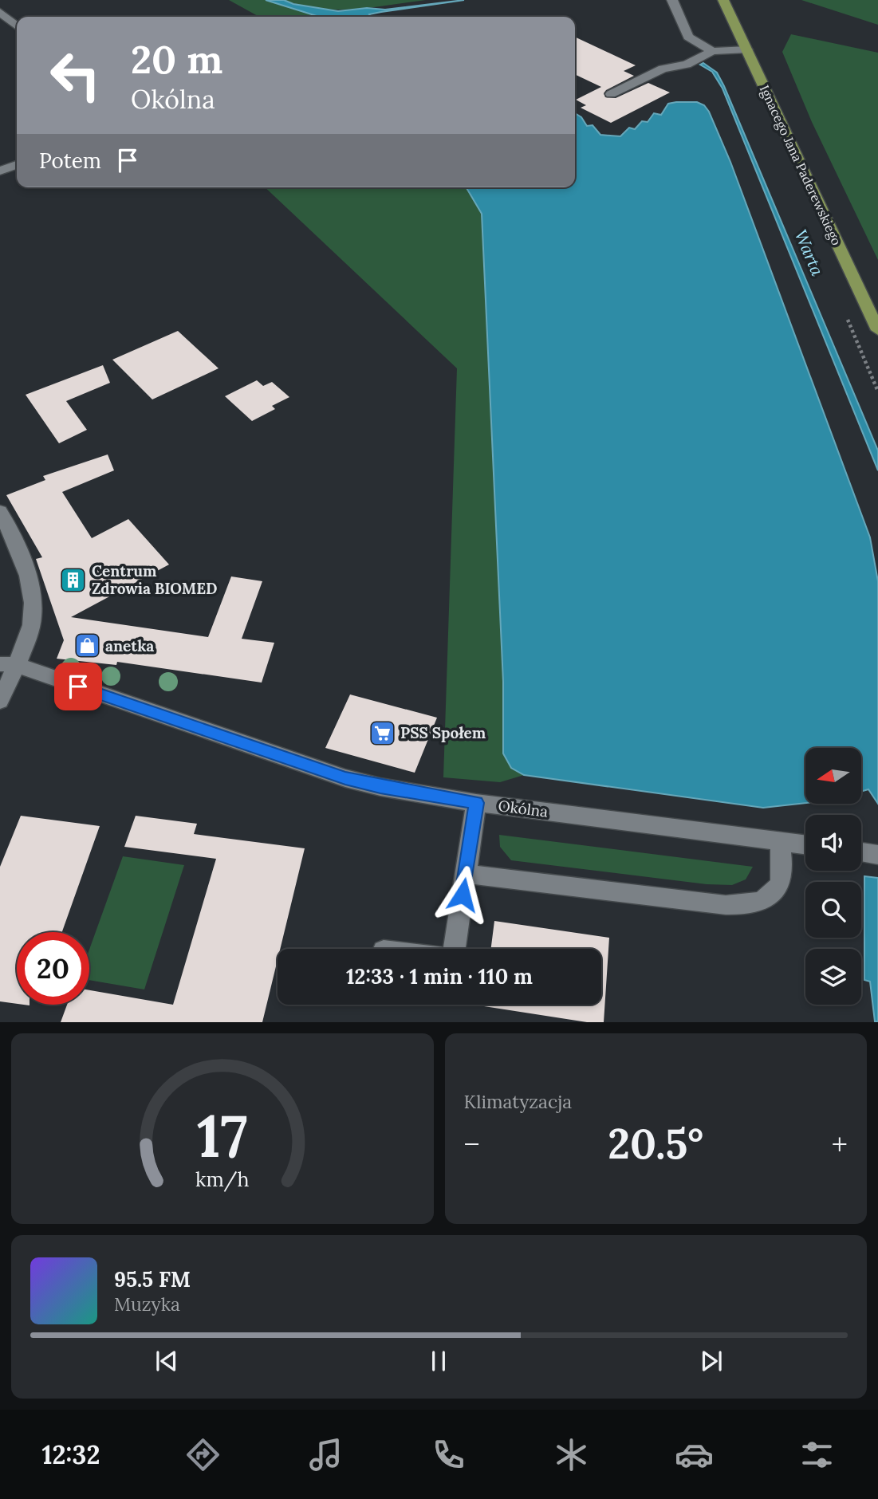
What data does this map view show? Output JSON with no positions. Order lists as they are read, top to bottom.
{
  "streets": {
    "main road": ["Ignacego Jana Paderewskiego"],
    "street": ["Okólna"]
  },
  "water": ["Warta"],
  "places": {
    "building": ["Centrum Zdrowia BIOMED"],
    "shop": ["anetka"],
    "supermarket": ["PSS Społem"]
  },
  "north": "left",
  "page": {
    "turn": ["20 m", "Okólna"],
    "then": "Potem",
    "limit": "20",
    "trip": "12:33 · 1 min · 110 m",
    "tile": "Klimatyzacja",
    "heat": ["−", "20.5°", "+"],
    "song": ["95.5 FM", "Muzyka"],
    "tabs": "12:32",
    "gauge": ["17", "km/h"]
  }
}
